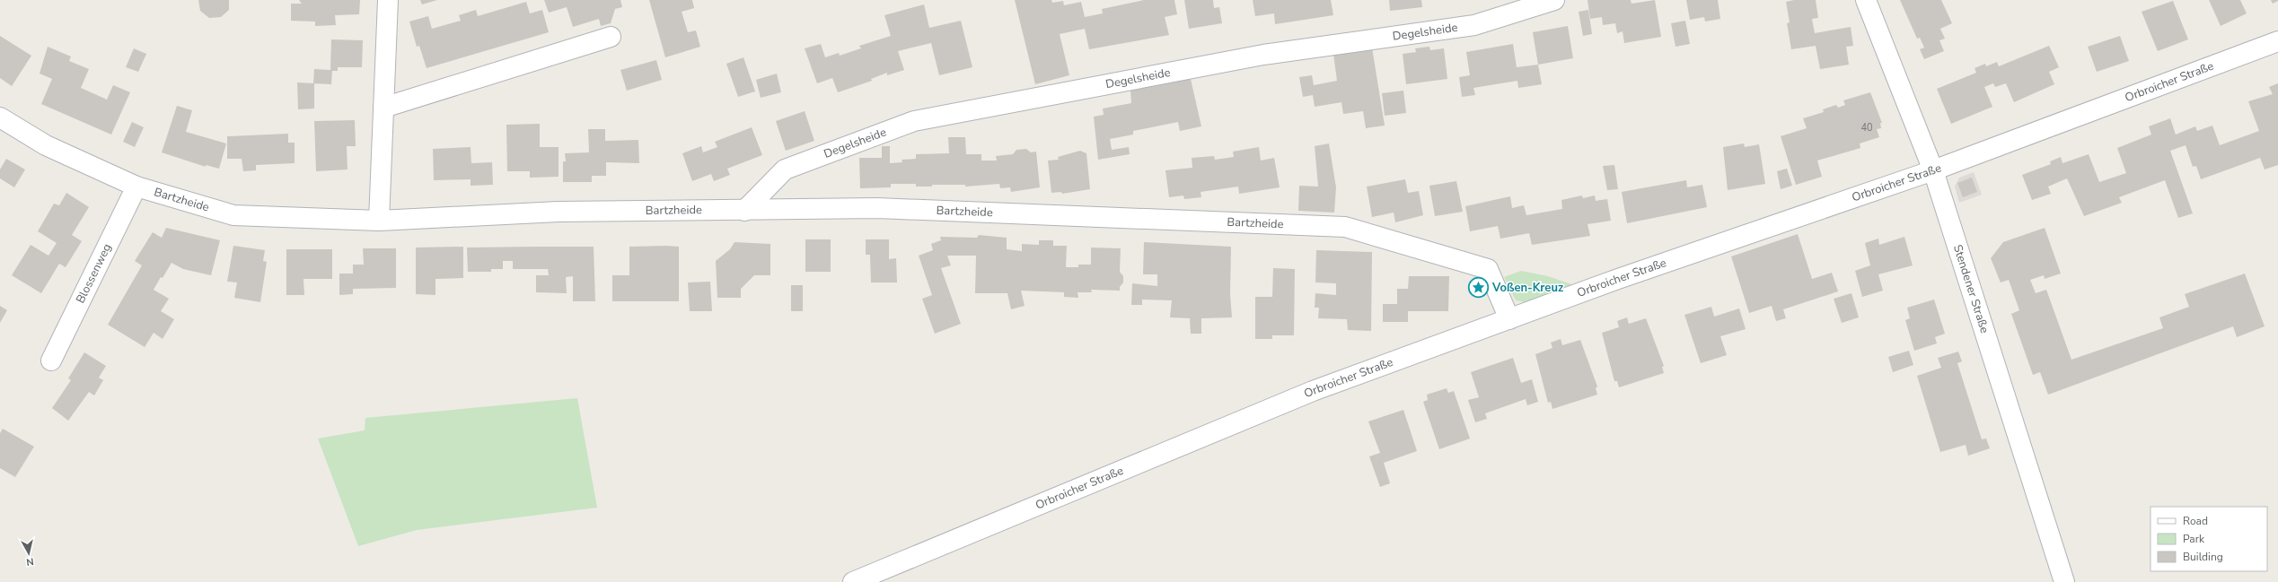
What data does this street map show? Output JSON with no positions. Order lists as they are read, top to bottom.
{
  "streets": {
    "street": [
      "Degelsheide",
      "Orbroicher Straße",
      "Bartzheide",
      "Blossenweg",
      "Stendener Straße"
    ]
  },
  "crossings": [
    ["Degelsheide", "Bartzheide"],
    ["Orbroicher Straße", "Bartzheide"],
    ["Orbroicher Straße", "Stendener Straße"],
    ["Bartzheide", "Blossenweg"]
  ],
  "places": {
    "place": ["Voßen-Kreuz"]
  },
  "house_numbers": ["40"],
  "legend": ["Road", "Park", "Building"],
  "north": "bottom"
}
